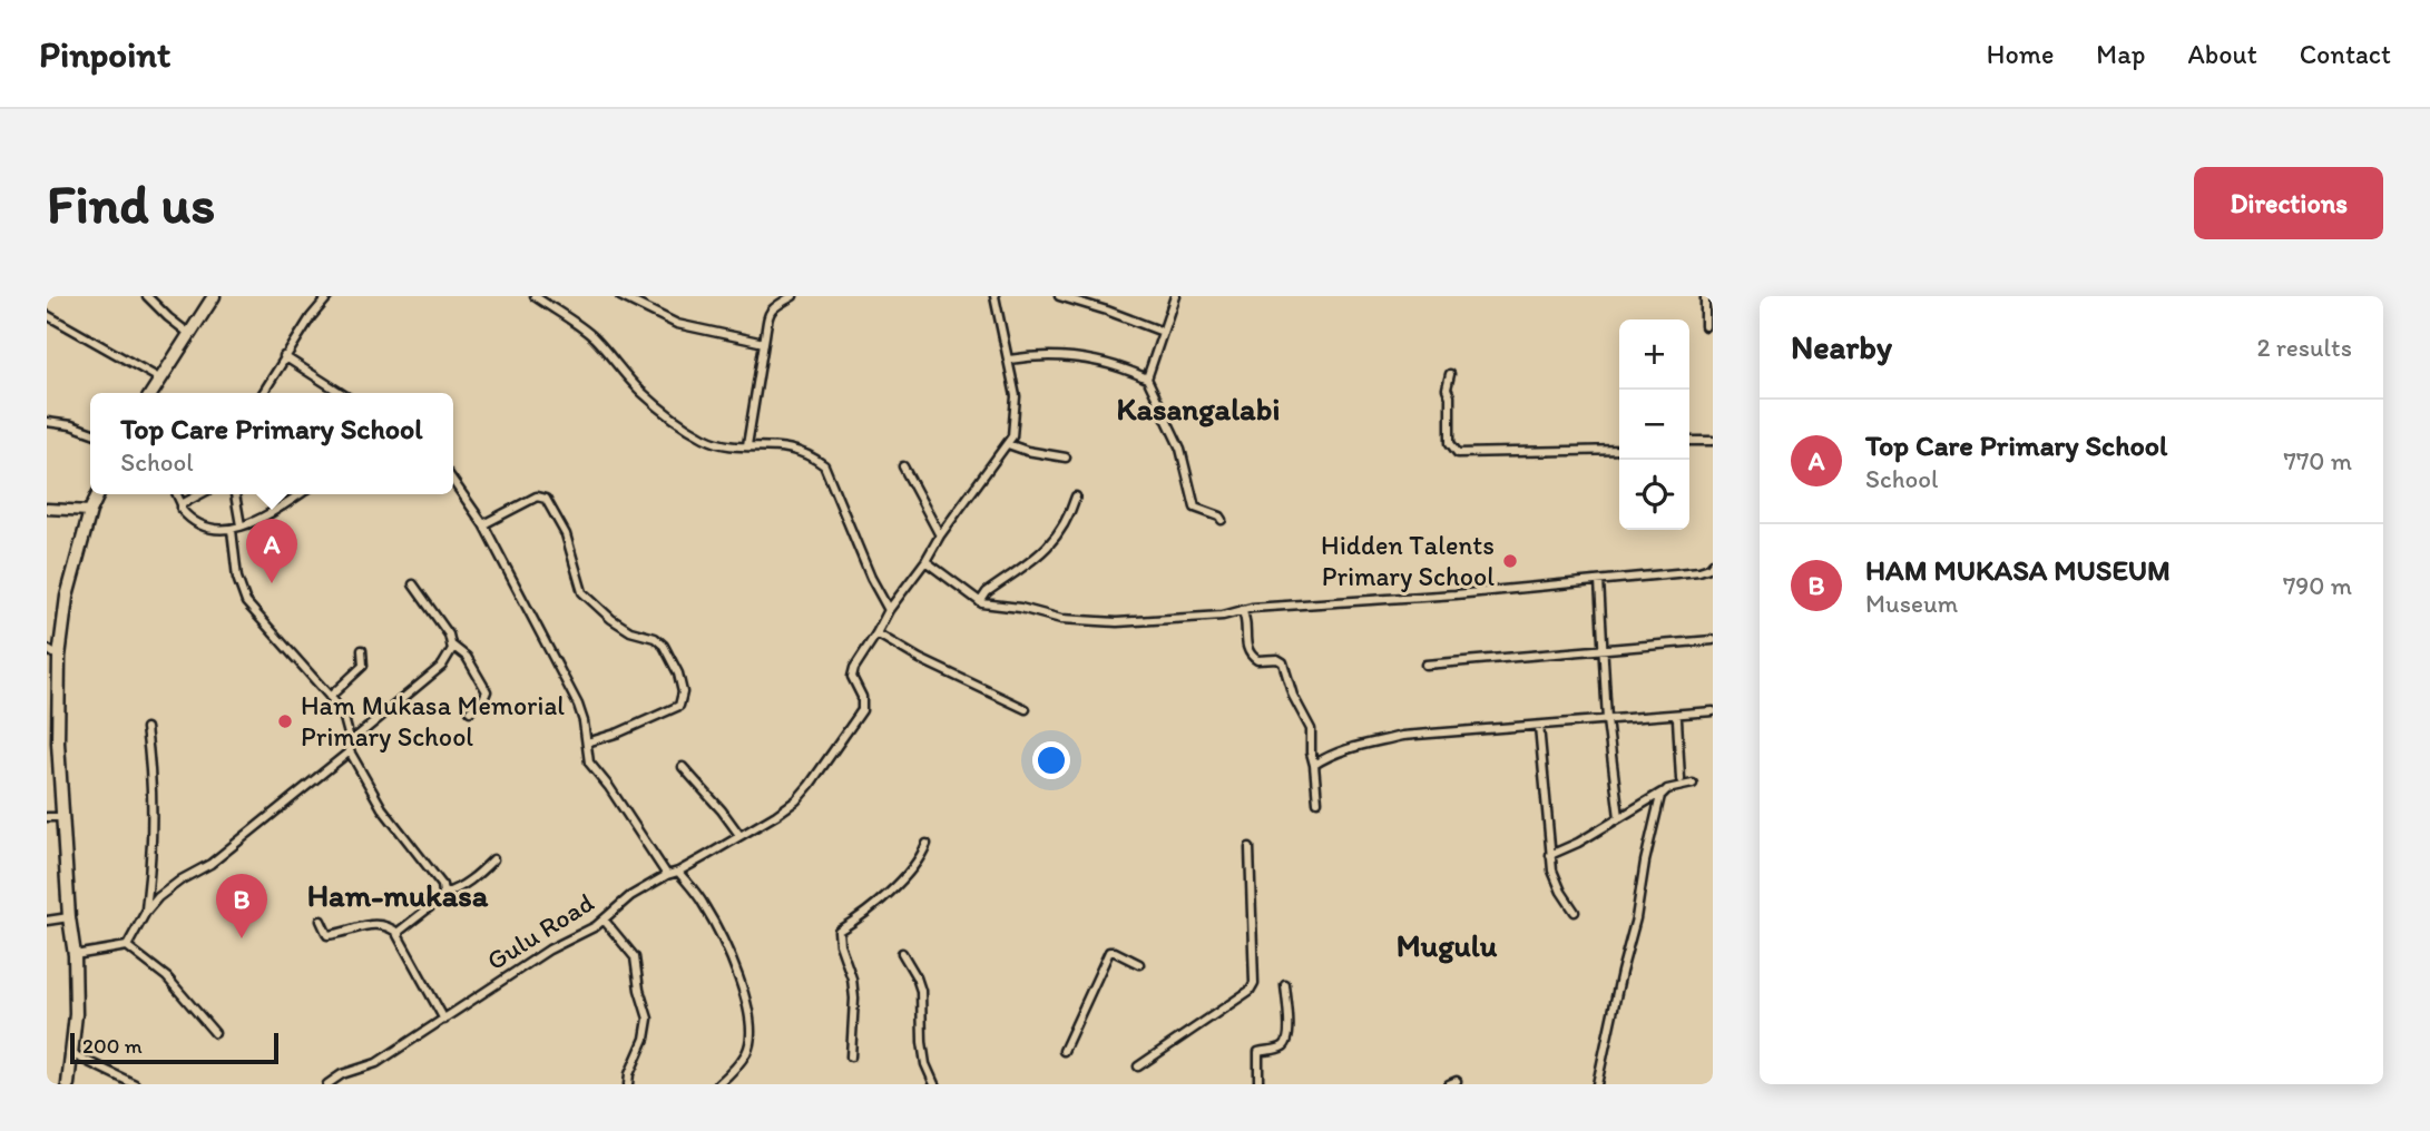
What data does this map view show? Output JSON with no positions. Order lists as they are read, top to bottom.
{
  "streets": {
    "street": ["Gulu Road"]
  },
  "districts": ["Kasangalabi", "Ham-mukasa", "Mugulu"],
  "places": ["Hidden Talents Primary School", "Ham Mukasa Memorial Primary School"],
  "scale_bar": "200 m",
  "page": {
    "header": "Pinpoint",
    "nav": [
      "Home",
      "Map",
      "About",
      "Contact"
    ],
    "buttons": "Directions",
    "title": "Find us",
    "heading": ["Nearby", "2 results"],
    "map_buttons": ["+", "−"],
    "popup": ["Top Care Primary School", "School"],
    "list": [
      {
        "mark": "A",
        "name": "Top Care Primary School",
        "note": "School",
        "value": "770 m"
      },
      {
        "mark": "B",
        "name": "HAM MUKASA MUSEUM",
        "note": "Museum",
        "value": "790 m"
      }
    ],
    "pins": ["A", "B"],
    "scale": "200 m"
  }
}
